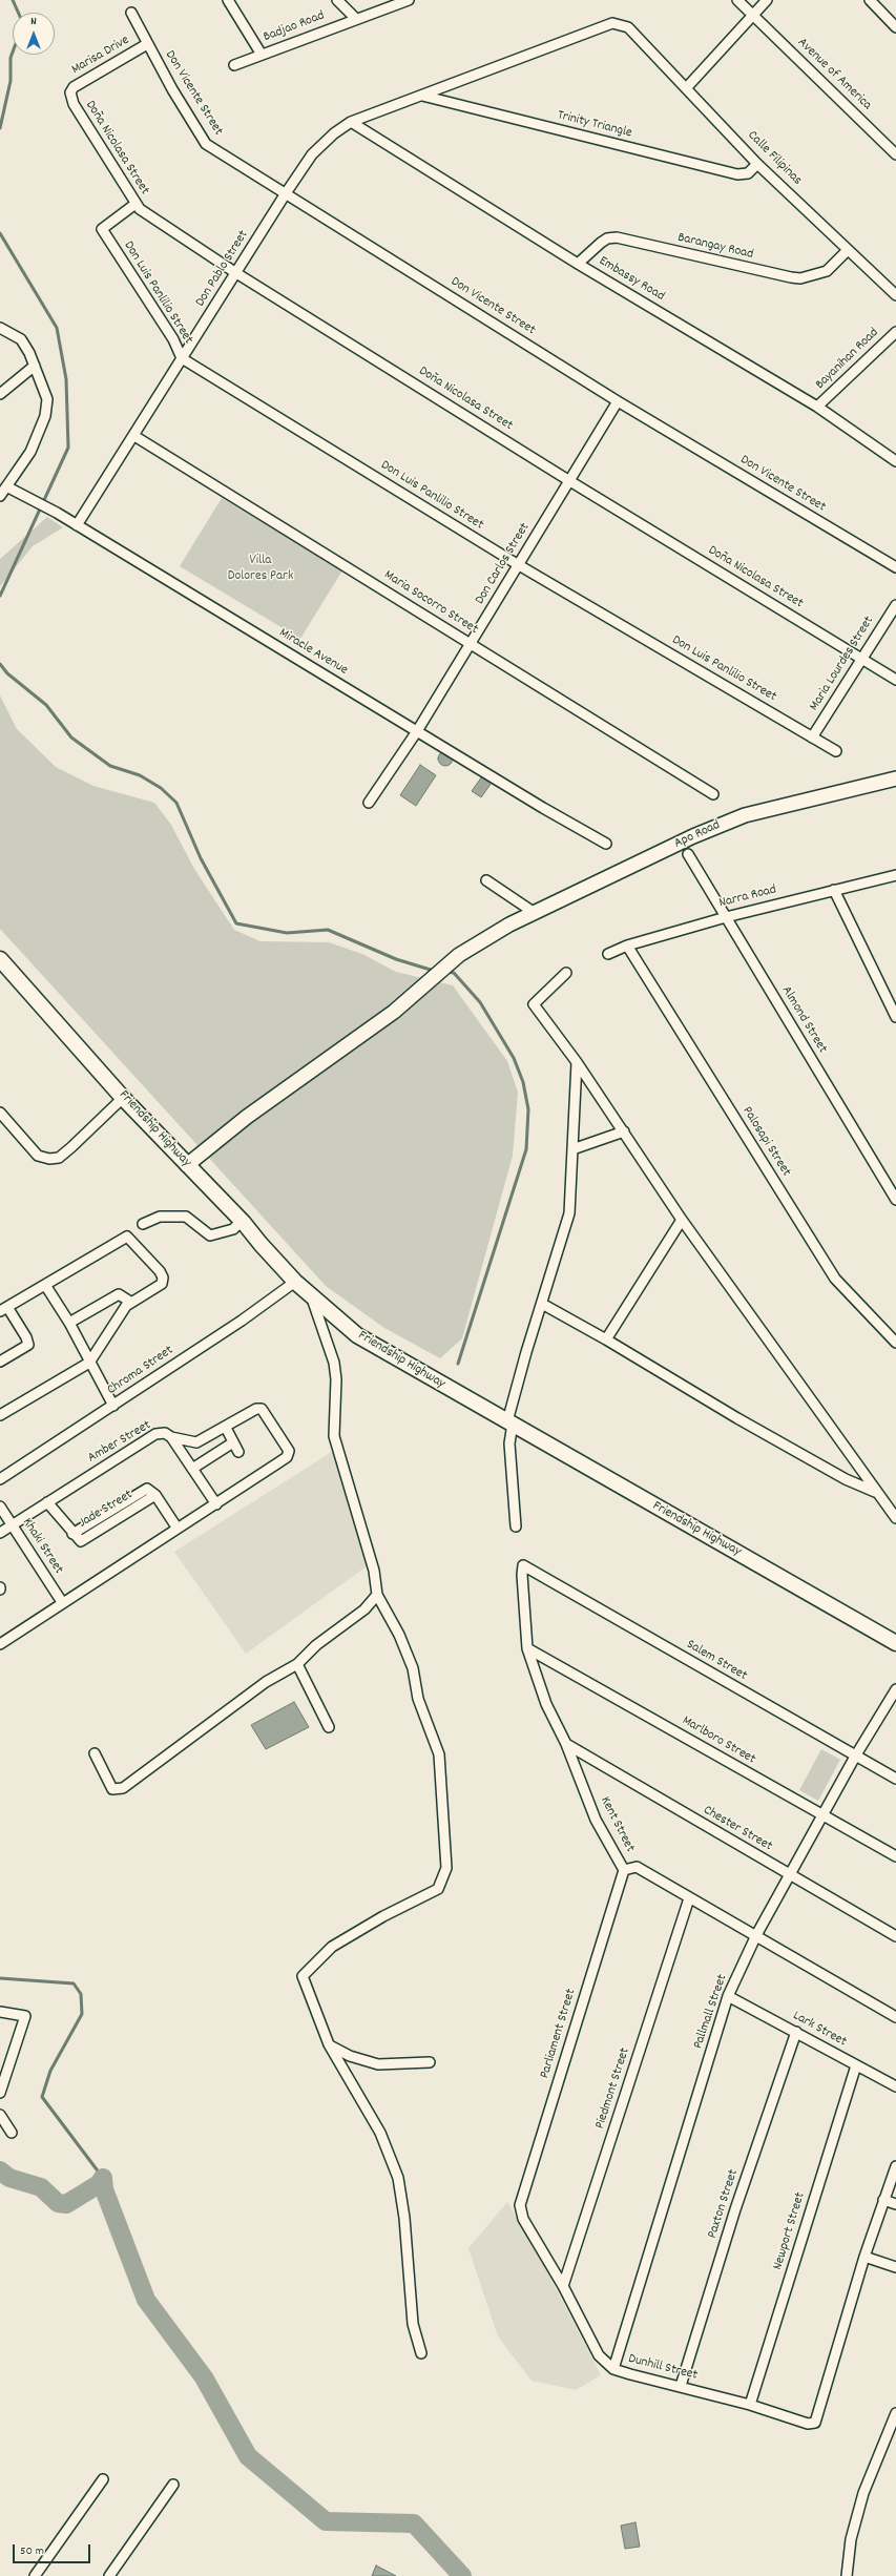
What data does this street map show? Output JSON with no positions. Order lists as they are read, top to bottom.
{
  "streets": {
    "main road": ["Friendship Highway"],
    "street": [
      "Badjao Road",
      "Marisa Drive",
      "Avenue of America",
      "Don Vicente Street",
      "Trinity Triangle",
      "Doña Nicolasa Street",
      "Calle Filipinas",
      "Barangay Road",
      "Don Pablo Street",
      "Embassy Road",
      "Don Luis Panlilio Street",
      "Bayanihan Road",
      "Don Carlos Street",
      "Maria Socorro Street",
      "Miracle Avenue",
      "Maria Lourdes Street",
      "Apo Road",
      "Narra Road",
      "Almond Street",
      "Palosapi Street",
      "Chroma Street",
      "Amber Street",
      "Jade Street",
      "Khaki Street",
      "Salem Street",
      "Marlboro Street",
      "Kent Street",
      "Chester Street",
      "Pallmall Street",
      "Lark Street",
      "Parliament Street",
      "Piedmont Street",
      "Paxton Street",
      "Newport Street",
      "Dunhill Street"
    ]
  },
  "crossings": [
    ["Marisa Drive", "Don Vicente Street"],
    ["Marisa Drive", "Doña Nicolasa Street"],
    ["Don Vicente Street", "Don Pablo Street"],
    ["Don Vicente Street", "Don Carlos Street"],
    ["Trinity Triangle", "Calle Filipinas"],
    ["Doña Nicolasa Street", "Don Pablo Street"],
    ["Doña Nicolasa Street", "Don Luis Panlilio Street"],
    ["Doña Nicolasa Street", "Don Carlos Street"],
    ["Doña Nicolasa Street", "Maria Lourdes Street"],
    ["Calle Filipinas", "Barangay Road"],
    ["Barangay Road", "Embassy Road"],
    ["Don Pablo Street", "Embassy Road"],
    ["Don Pablo Street", "Don Luis Panlilio Street"],
    ["Don Pablo Street", "Maria Socorro Street"],
    ["Don Pablo Street", "Miracle Avenue"],
    ["Embassy Road", "Bayanihan Road"],
    ["Don Luis Panlilio Street", "Don Carlos Street"],
    ["Don Luis Panlilio Street", "Maria Lourdes Street"],
    ["Don Carlos Street", "Maria Socorro Street"],
    ["Don Carlos Street", "Miracle Avenue"],
    ["Apo Road", "Friendship Highway"],
    ["Narra Road", "Almond Street"],
    ["Narra Road", "Palosapi Street"],
    ["Friendship Highway", "Chroma Street"],
    ["Amber Street", "Jade Street"],
    ["Amber Street", "Khaki Street"],
    ["Salem Street", "Kent Street"],
    ["Salem Street", "Pallmall Street"],
    ["Marlboro Street", "Kent Street"],
    ["Marlboro Street", "Pallmall Street"],
    ["Kent Street", "Chester Street"],
    ["Kent Street", "Pallmall Street"],
    ["Kent Street", "Parliament Street"],
    ["Kent Street", "Piedmont Street"],
    ["Chester Street", "Pallmall Street"],
    ["Pallmall Street", "Lark Street"],
    ["Pallmall Street", "Dunhill Street"],
    ["Lark Street", "Paxton Street"],
    ["Lark Street", "Newport Street"],
    ["Parliament Street", "Dunhill Street"],
    ["Piedmont Street", "Dunhill Street"],
    ["Paxton Street", "Dunhill Street"],
    ["Newport Street", "Dunhill Street"]
  ],
  "parks": ["Villa Dolores Park"],
  "scale_bar": "50 m",
  "north": "top"
}
